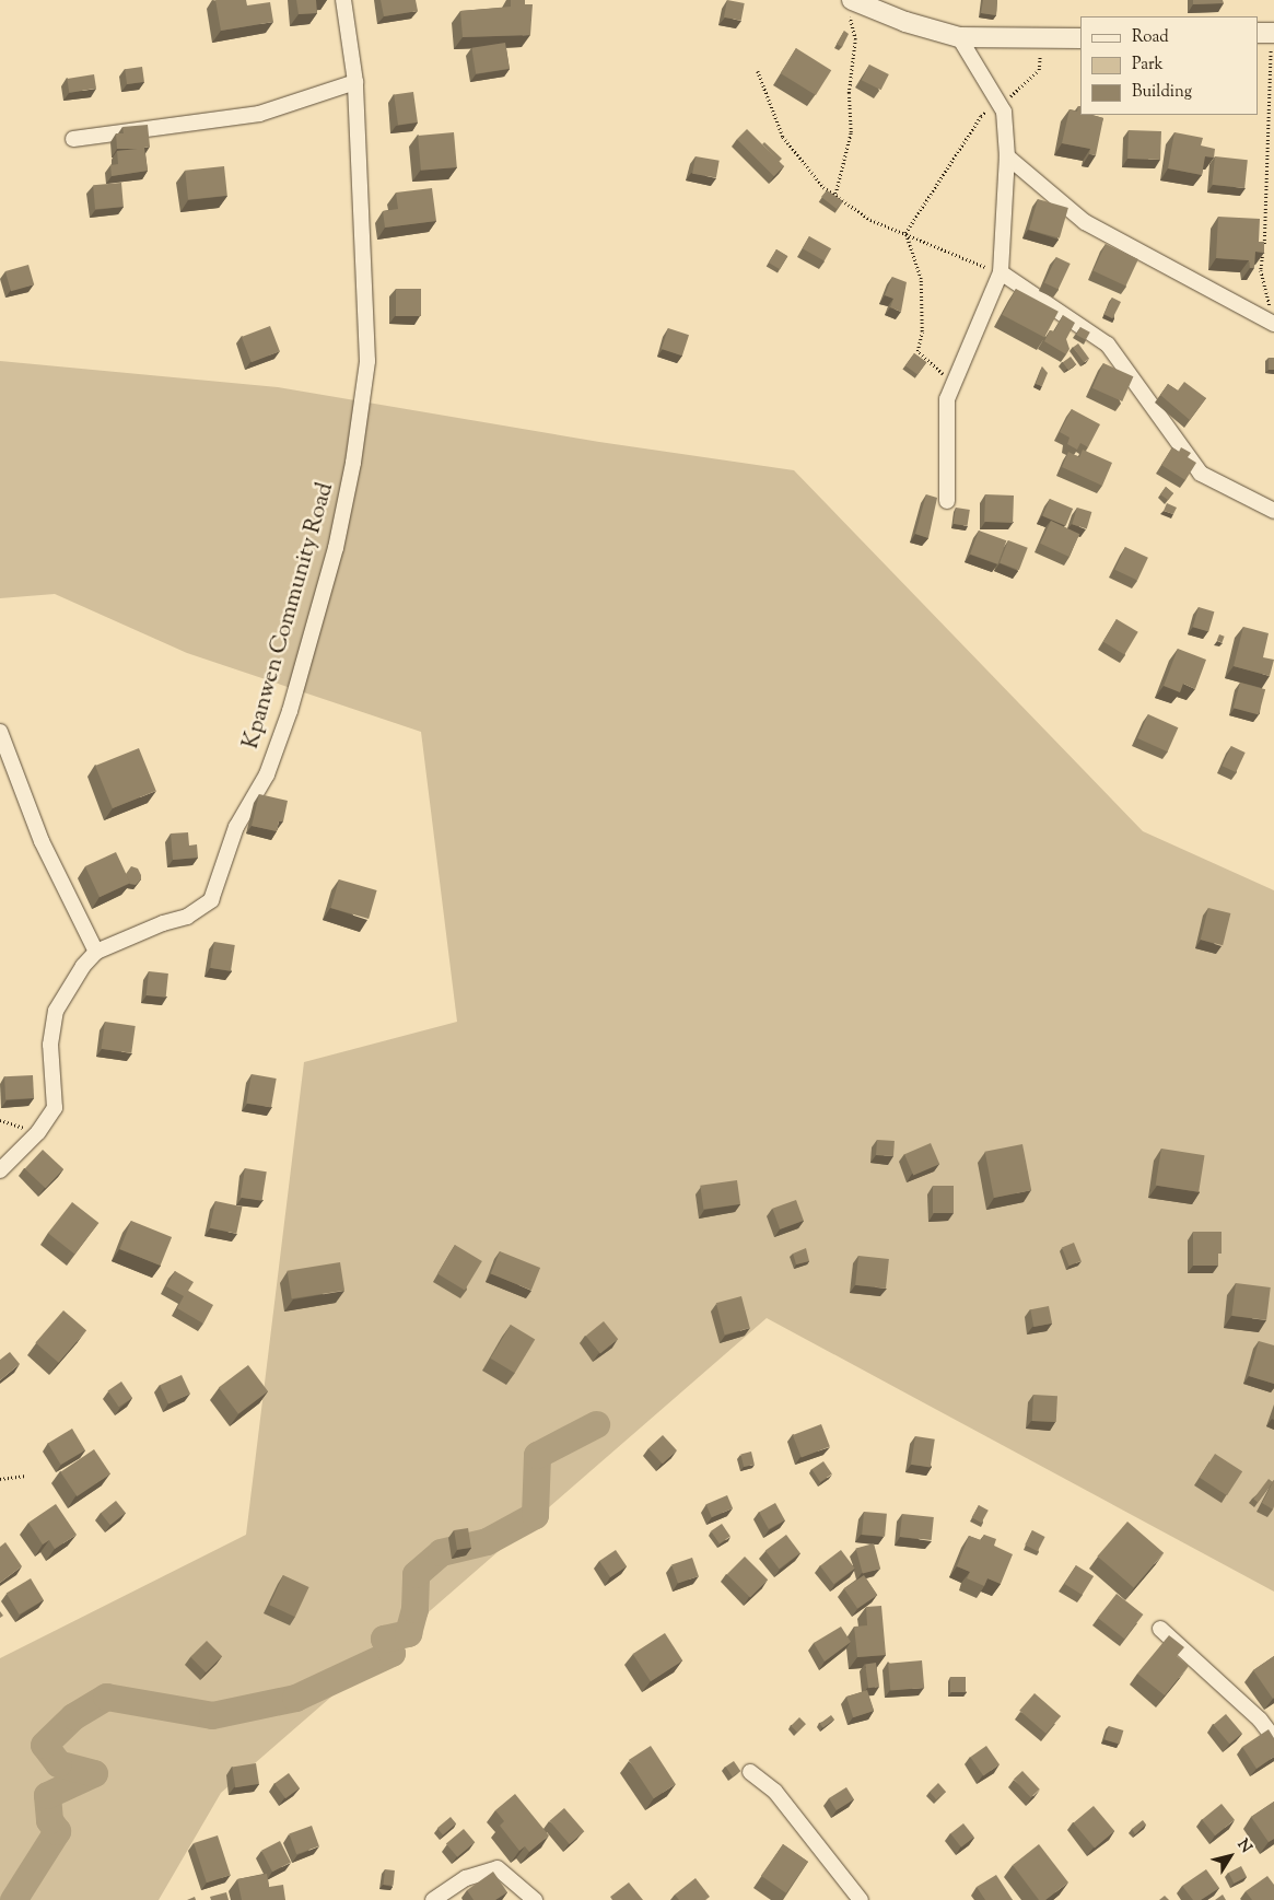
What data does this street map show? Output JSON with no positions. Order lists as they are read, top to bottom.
{
  "streets": {
    "street": ["Kpanwen Community Road"]
  },
  "legend": ["Road", "Park", "Building"],
  "north": "top right"
}
